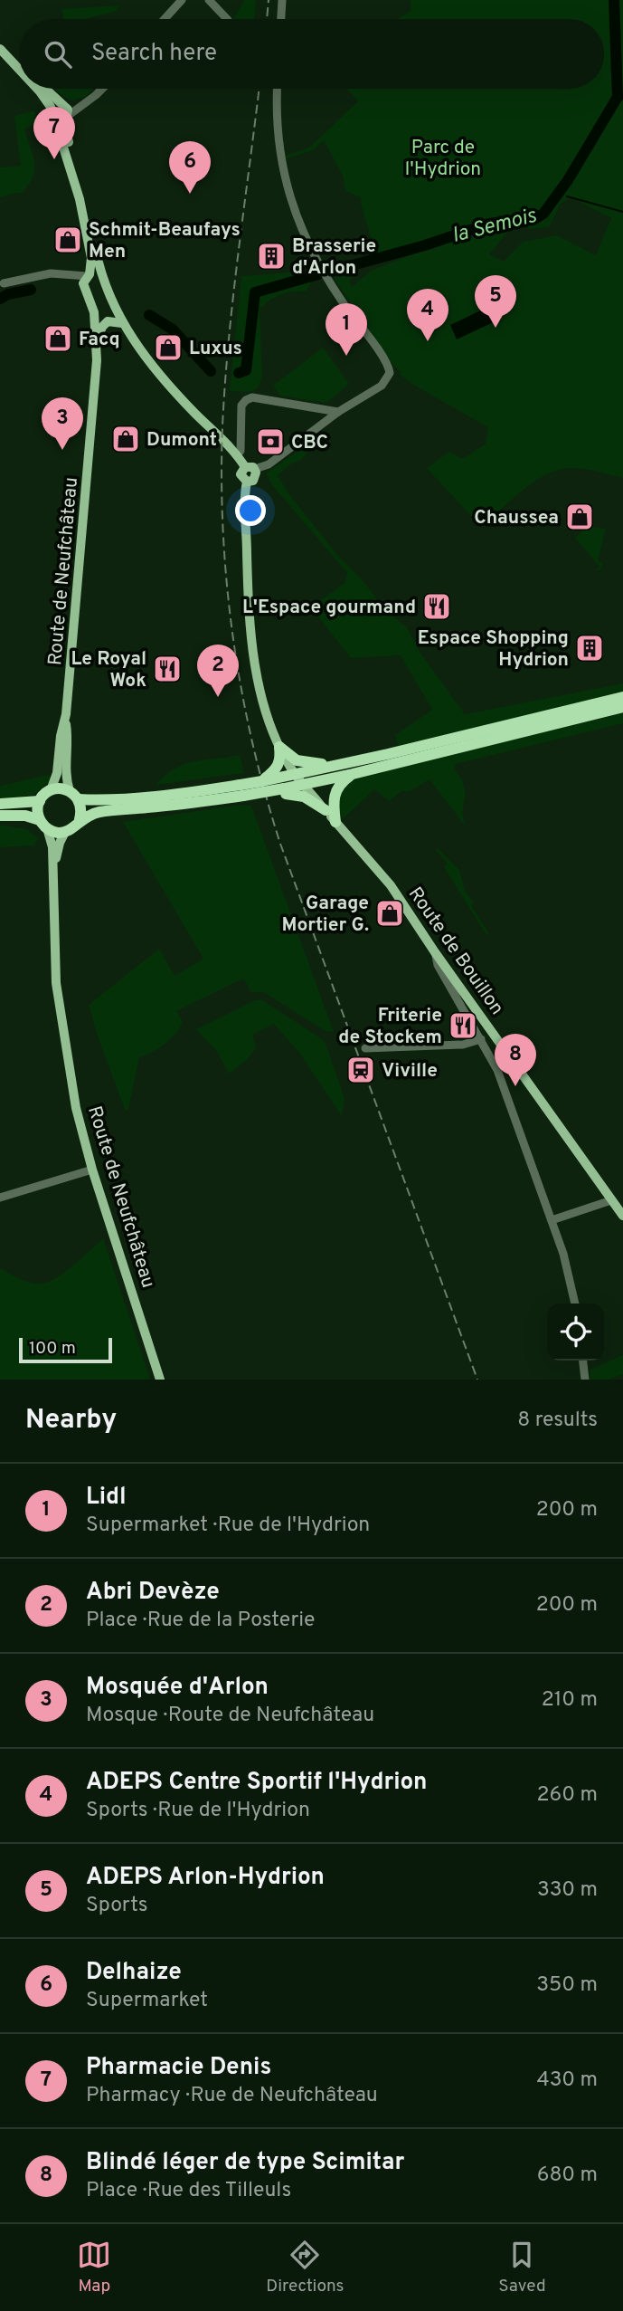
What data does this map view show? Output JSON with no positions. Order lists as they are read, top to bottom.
{
  "streets": {
    "main road": ["Route de Neufchâteau", "Route de Bouillon"]
  },
  "water": ["la Semois"],
  "parks": ["Parc de l'Hydrion"],
  "places": {
    "shop": [
      "Schmit-Beaufays Men",
      "Facq",
      "Luxus",
      "Dumont",
      "Chaussea",
      "Garage Mortier G."
    ],
    "building": ["Brasserie d'Arlon", "Espace Shopping Hydrion"],
    "bank": ["CBC"],
    "restaurant": ["L'Espace gourmand", "Le Royal Wok", "Friterie de Stockem"],
    "station": ["Viville"]
  },
  "scale_bar": "100 m",
  "page": {
    "search": "Search here",
    "pins": [
      "7",
      "6",
      "5",
      "4",
      "1",
      "3",
      "2",
      "8"
    ],
    "scale": "100 m",
    "heading": ["Nearby", "8 results"],
    "list": [
      {
        "mark": "1",
        "name": "Lidl",
        "note": "Supermarket · Rue de l'Hydrion",
        "value": "200 m"
      },
      {
        "mark": "2",
        "name": "Abri Devèze",
        "note": "Place · Rue de la Posterie",
        "value": "200 m"
      },
      {
        "mark": "3",
        "name": "Mosquée d'Arlon",
        "note": "Mosque · Route de Neufchâteau",
        "value": "210 m"
      },
      {
        "mark": "4",
        "name": "ADEPS Centre Sportif l'Hydrion",
        "note": "Sports · Rue de l'Hydrion",
        "value": "260 m"
      },
      {
        "mark": "5",
        "name": "ADEPS Arlon-Hydrion",
        "note": "Sports",
        "value": "330 m"
      },
      {
        "mark": "6",
        "name": "Delhaize",
        "note": "Supermarket",
        "value": "350 m"
      },
      {
        "mark": "7",
        "name": "Pharmacie Denis",
        "note": "Pharmacy · Rue de Neufchâteau",
        "value": "430 m"
      },
      {
        "mark": "8",
        "name": "Blindé léger de type Scimitar",
        "note": "Place · Rue des Tilleuls",
        "value": "680 m"
      }
    ],
    "nav": ["Map", "Directions", "Saved"]
  }
}
